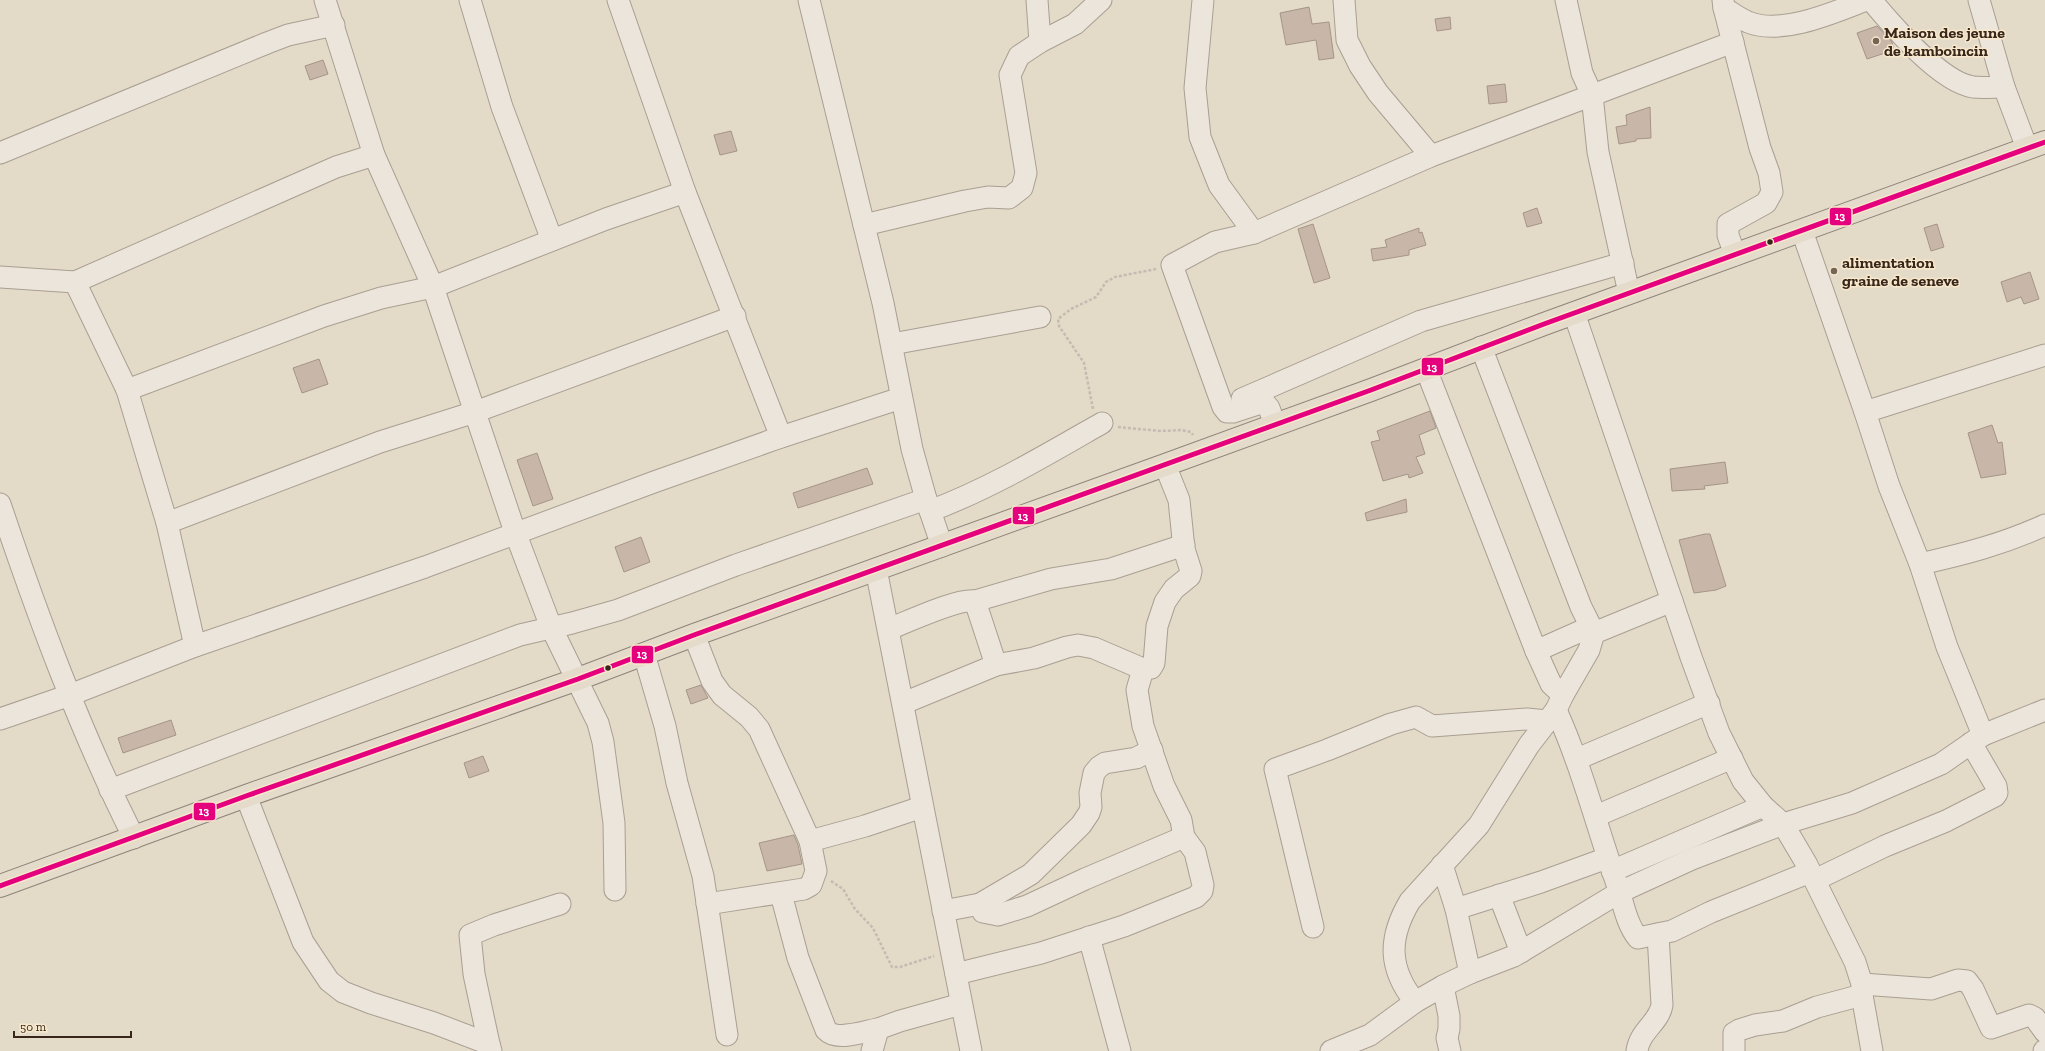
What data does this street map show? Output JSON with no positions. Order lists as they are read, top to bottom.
{
  "places": ["Maison des jeune de kamboincin", "alimentation graine de seneve"],
  "lines": ["transit line 13"],
  "scale_bar": "50 m"
}
